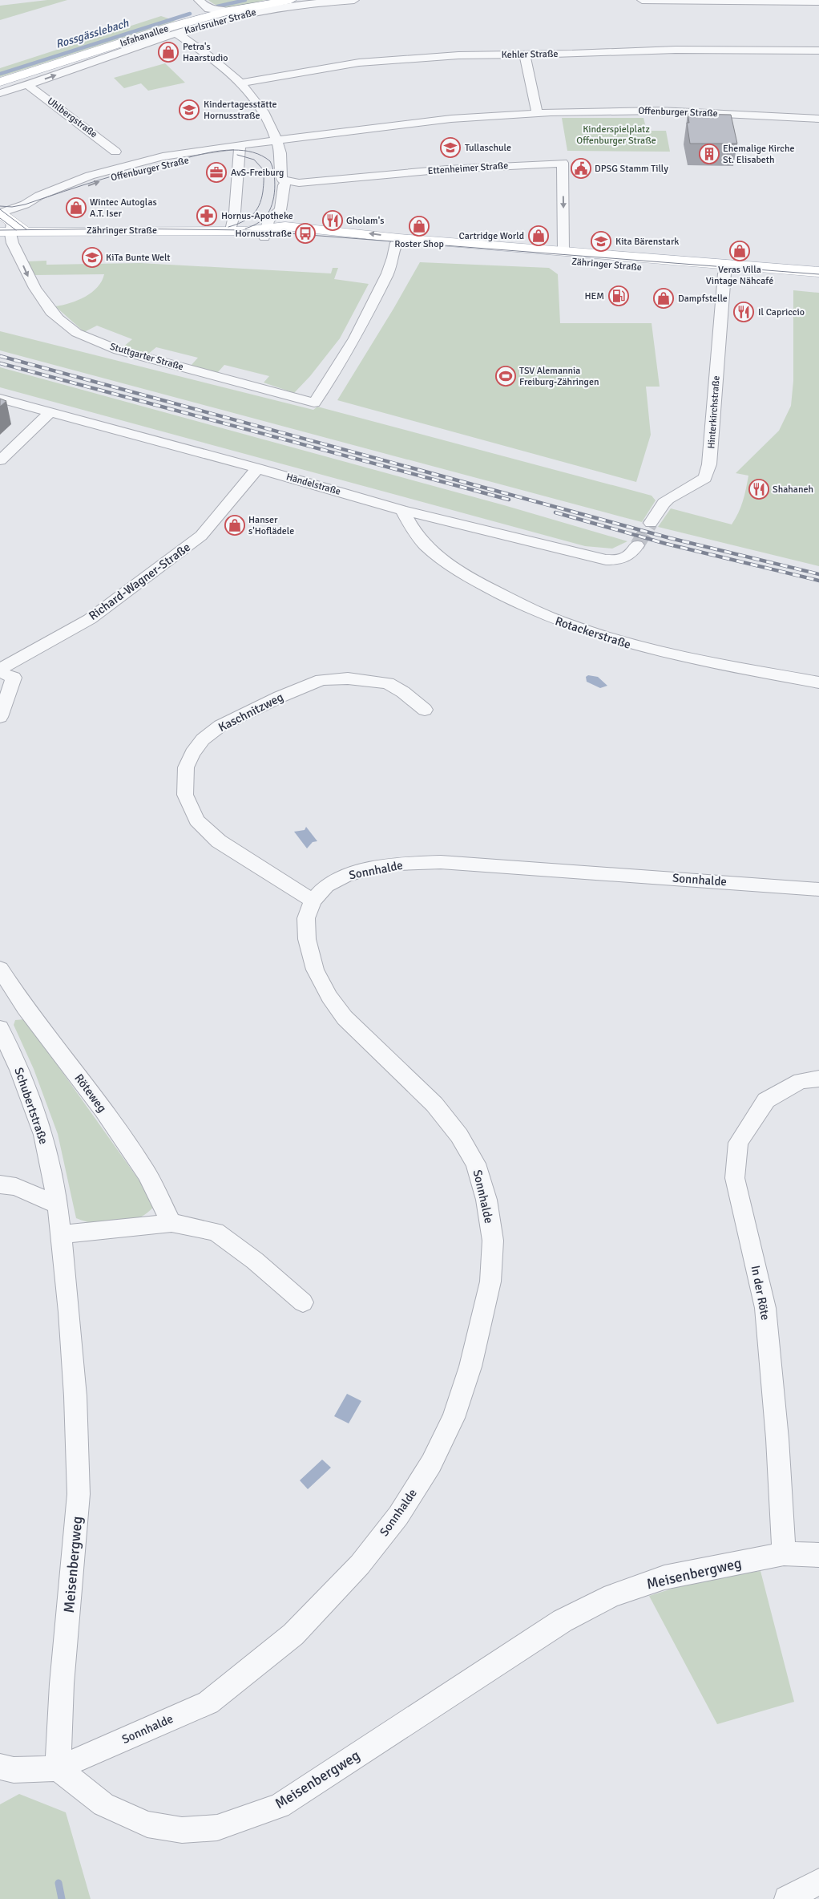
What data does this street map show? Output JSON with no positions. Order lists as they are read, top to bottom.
{
  "streets": {
    "main road": ["Isfahanallee", "Zähringer Straße"],
    "street": [
      "Karlsruher Straße",
      "Kehler Straße",
      "Offenburger Straße",
      "Uhlbergstraße",
      "Ettenheimer Straße",
      "Stuttgarter Straße",
      "Hinterkirchstraße",
      "Händelstraße",
      "Richard-Wagner-Straße",
      "Rotackerstraße",
      "Kaschnitzweg",
      "Sonnhalde",
      "Röteweg",
      "Schubertstraße",
      "In der Röte",
      "Meisenbergweg"
    ]
  },
  "crossings": [
    ["Karlsruher Straße", "Uhlbergstraße"],
    ["Offenburger Straße", "Uhlbergstraße"],
    ["Offenburger Straße", "Zähringer Straße"],
    ["Offenburger Straße", "Stuttgarter Straße"],
    ["Ettenheimer Straße", "Zähringer Straße"],
    ["Zähringer Straße", "Stuttgarter Straße"],
    ["Zähringer Straße", "Hinterkirchstraße"],
    ["Händelstraße", "Richard-Wagner-Straße"],
    ["Händelstraße", "Rotackerstraße"],
    ["Kaschnitzweg", "Sonnhalde"],
    ["Sonnhalde", "Meisenbergweg"],
    ["Schubertstraße", "Meisenbergweg"],
    ["In der Röte", "Meisenbergweg"]
  ],
  "one_way": ["Karlsruher Straße"],
  "water": ["Rossgässlebach"],
  "parks": ["Kinderspielplatz Offenburger Straße"],
  "places": {
    "shop": [
      "Petra's Haarstudio",
      "Wintec Autoglas A.T. Iser",
      "Roster Shop",
      "Cartridge World",
      "Veras Villa Vintage Nähcafé",
      "Dampfstelle",
      "Hanser s'Hoflädele"
    ],
    "school or university": [
      "Kindertagesstätte Hornusstraße",
      "Tullaschule",
      "Kita Bärenstark",
      "KiTa Bunte Welt"
    ],
    "building": ["Ehemalige Kirche St. Elisabeth"],
    "public building": ["DPSG Stamm Tilly"],
    "office": ["AvS-Freiburg"],
    "pharmacy": ["Hornus-Apotheke"],
    "restaurant": ["Gholam's", "Il Capriccio", "Shahaneh"],
    "bus stop": ["Hornusstraße"],
    "fuel station": ["HEM"],
    "sports": ["TSV Alemannia Freiburg-Zähringen"]
  }
}
